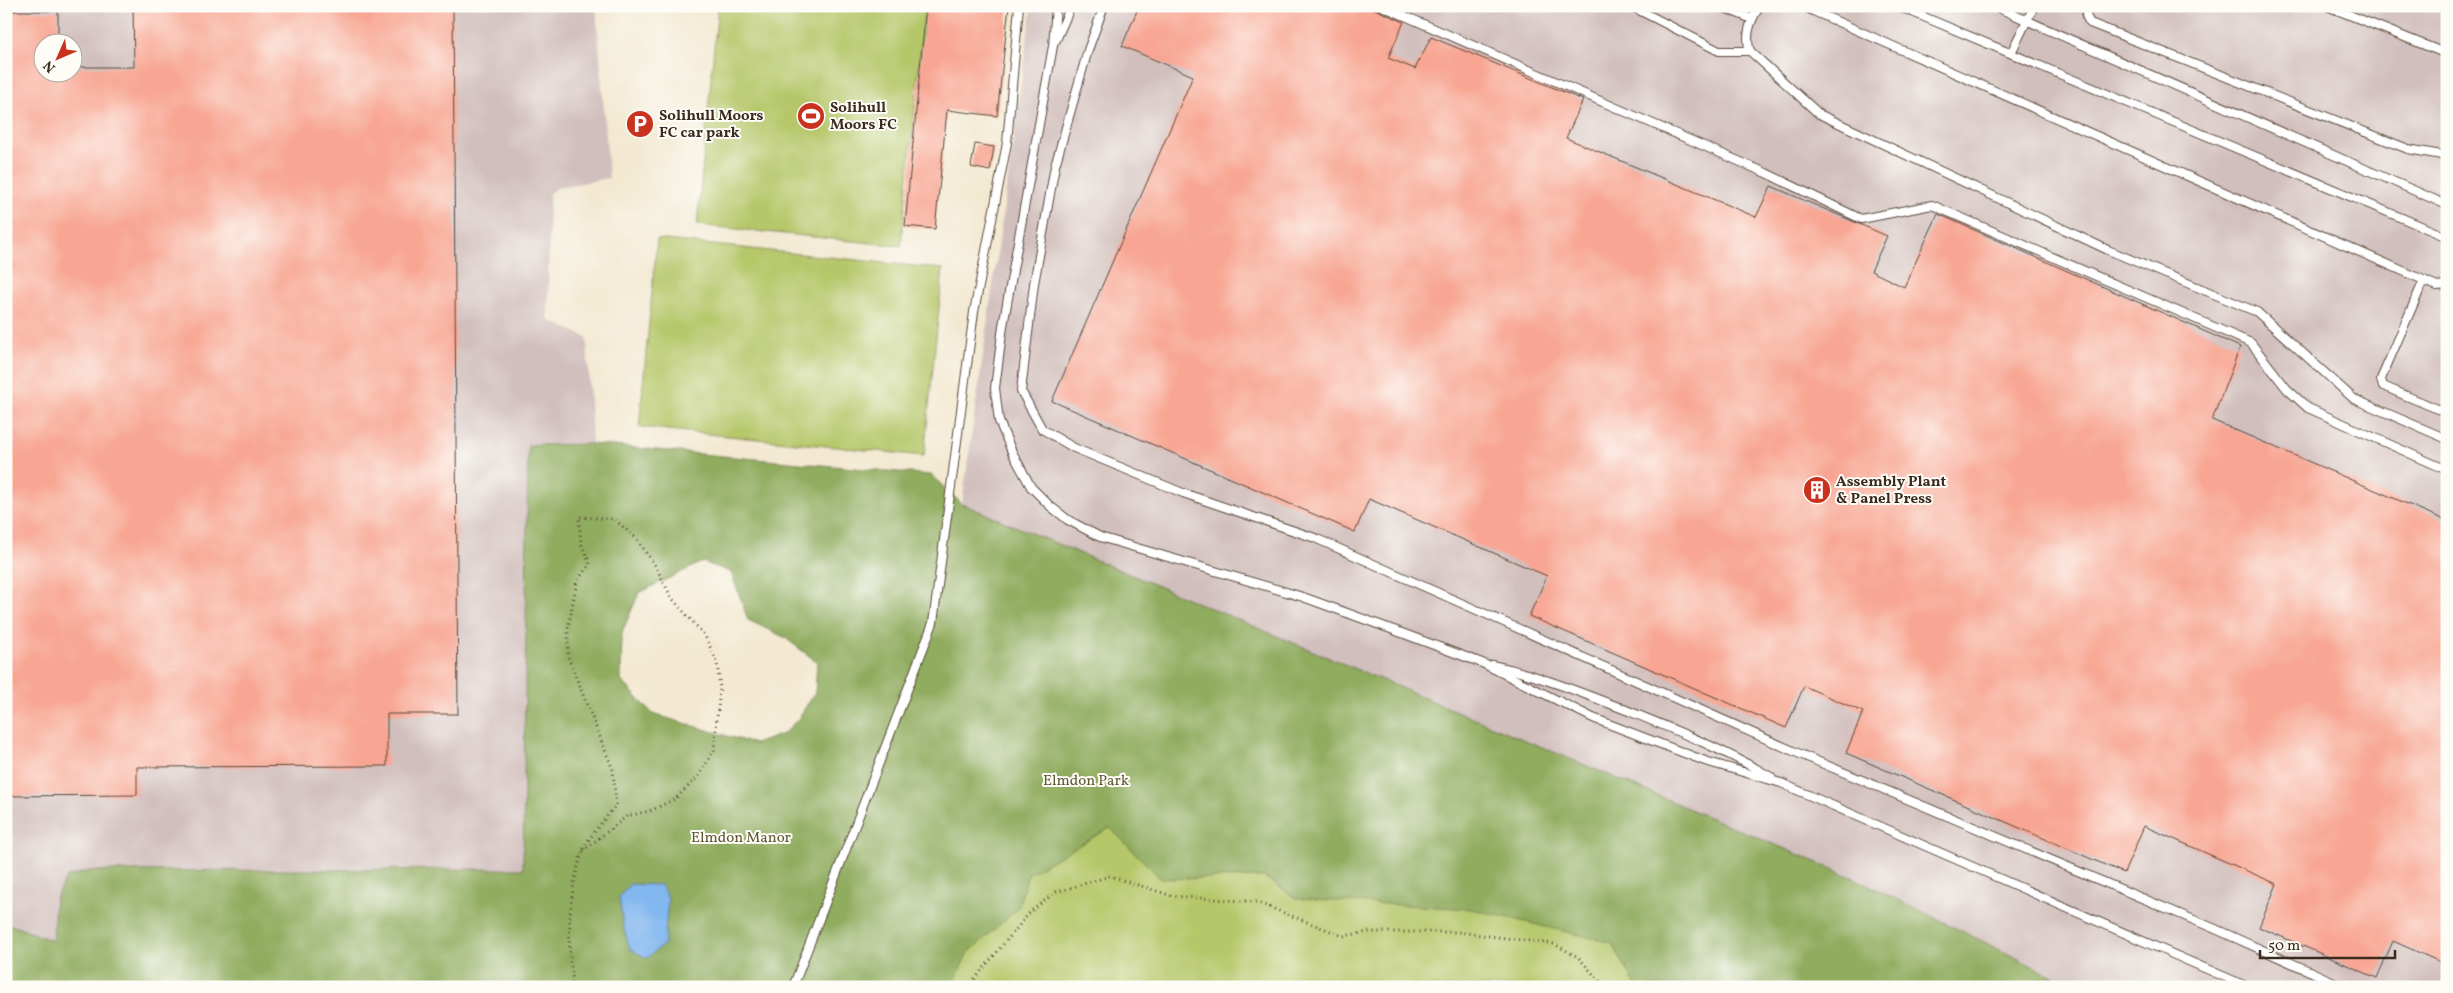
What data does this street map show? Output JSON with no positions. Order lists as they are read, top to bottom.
{
  "parks": ["Elmdon Park", "Elmdon Manor"],
  "places": {
    "sports": ["Solihull Moors FC"],
    "parking": ["Solihull Moors FC car park"],
    "building": ["Assembly Plant & Panel Press"]
  },
  "scale_bar": "50 m",
  "north": "bottom left"
}
